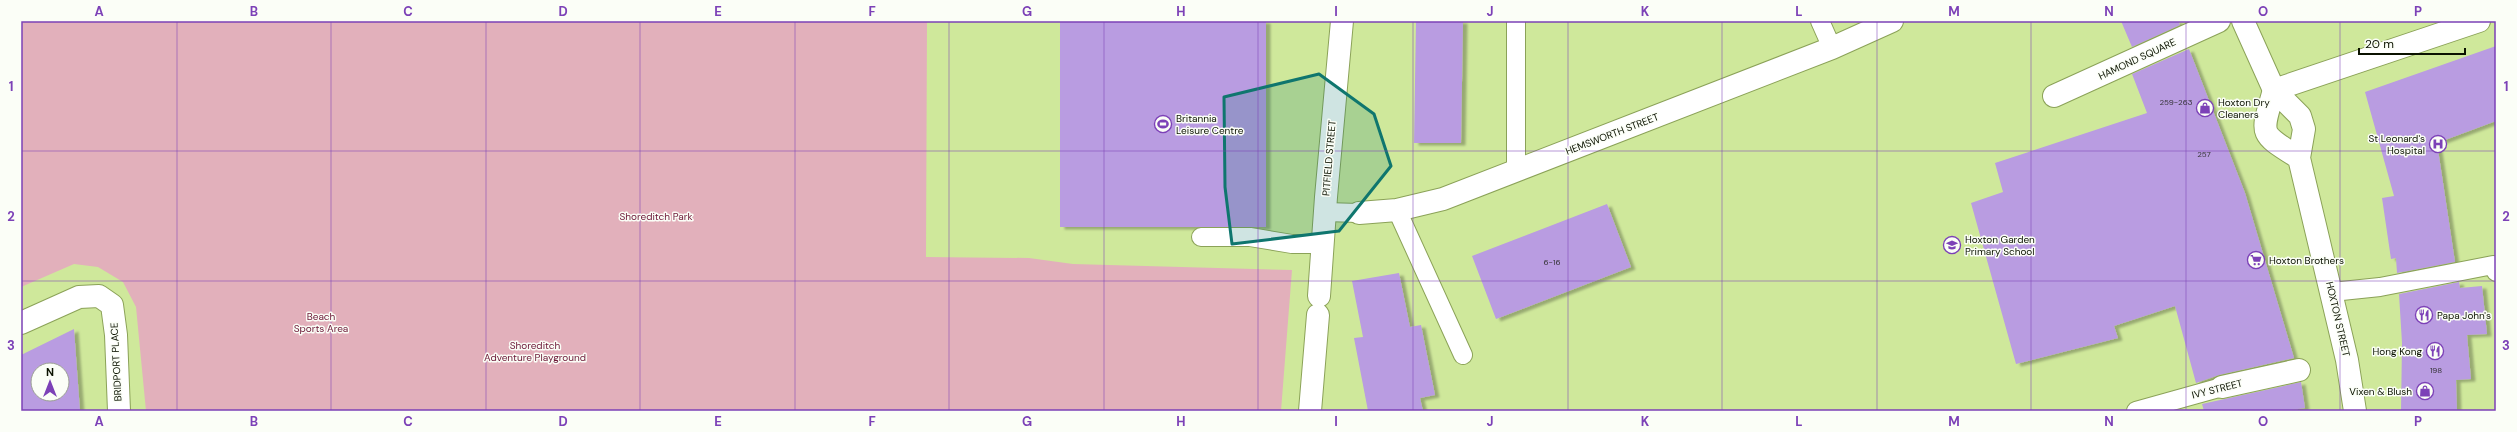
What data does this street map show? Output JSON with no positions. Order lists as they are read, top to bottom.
{
  "streets": {
    "street": [
      "HAMOND SQUARE",
      "HEMSWORTH STREET",
      "PITFIELD STREET",
      "HOXTON STREET",
      "BRIDPORT PLACE",
      "IVY STREET"
    ]
  },
  "crossings": [
    ["HEMSWORTH STREET", "PITFIELD STREET"]
  ],
  "parks": ["Shoreditch Park", "Beach Sports Area", "Shoreditch Adventure Playground"],
  "places": {
    "shop": ["Hoxton Dry Cleaners", "Vixen & Blush"],
    "sports": ["Britannia Leisure Centre"],
    "hospital": ["St Leonard's Hospital"],
    "school or university": ["Hoxton Garden Primary School"],
    "supermarket": ["Hoxton Brothers"],
    "restaurant": ["Papa John's", "Hong Kong"]
  },
  "house_numbers": [
    "259-263",
    "257",
    "6-16",
    "198"
  ],
  "scale_bar": "20 m",
  "north": "top",
  "grid": {
    "columns": [
      "A",
      "B",
      "C",
      "D",
      "E",
      "F",
      "G",
      "H",
      "I",
      "J",
      "K",
      "L",
      "M",
      "N",
      "O",
      "P"
    ],
    "rows": ["1", "2", "3"]
  }
}
